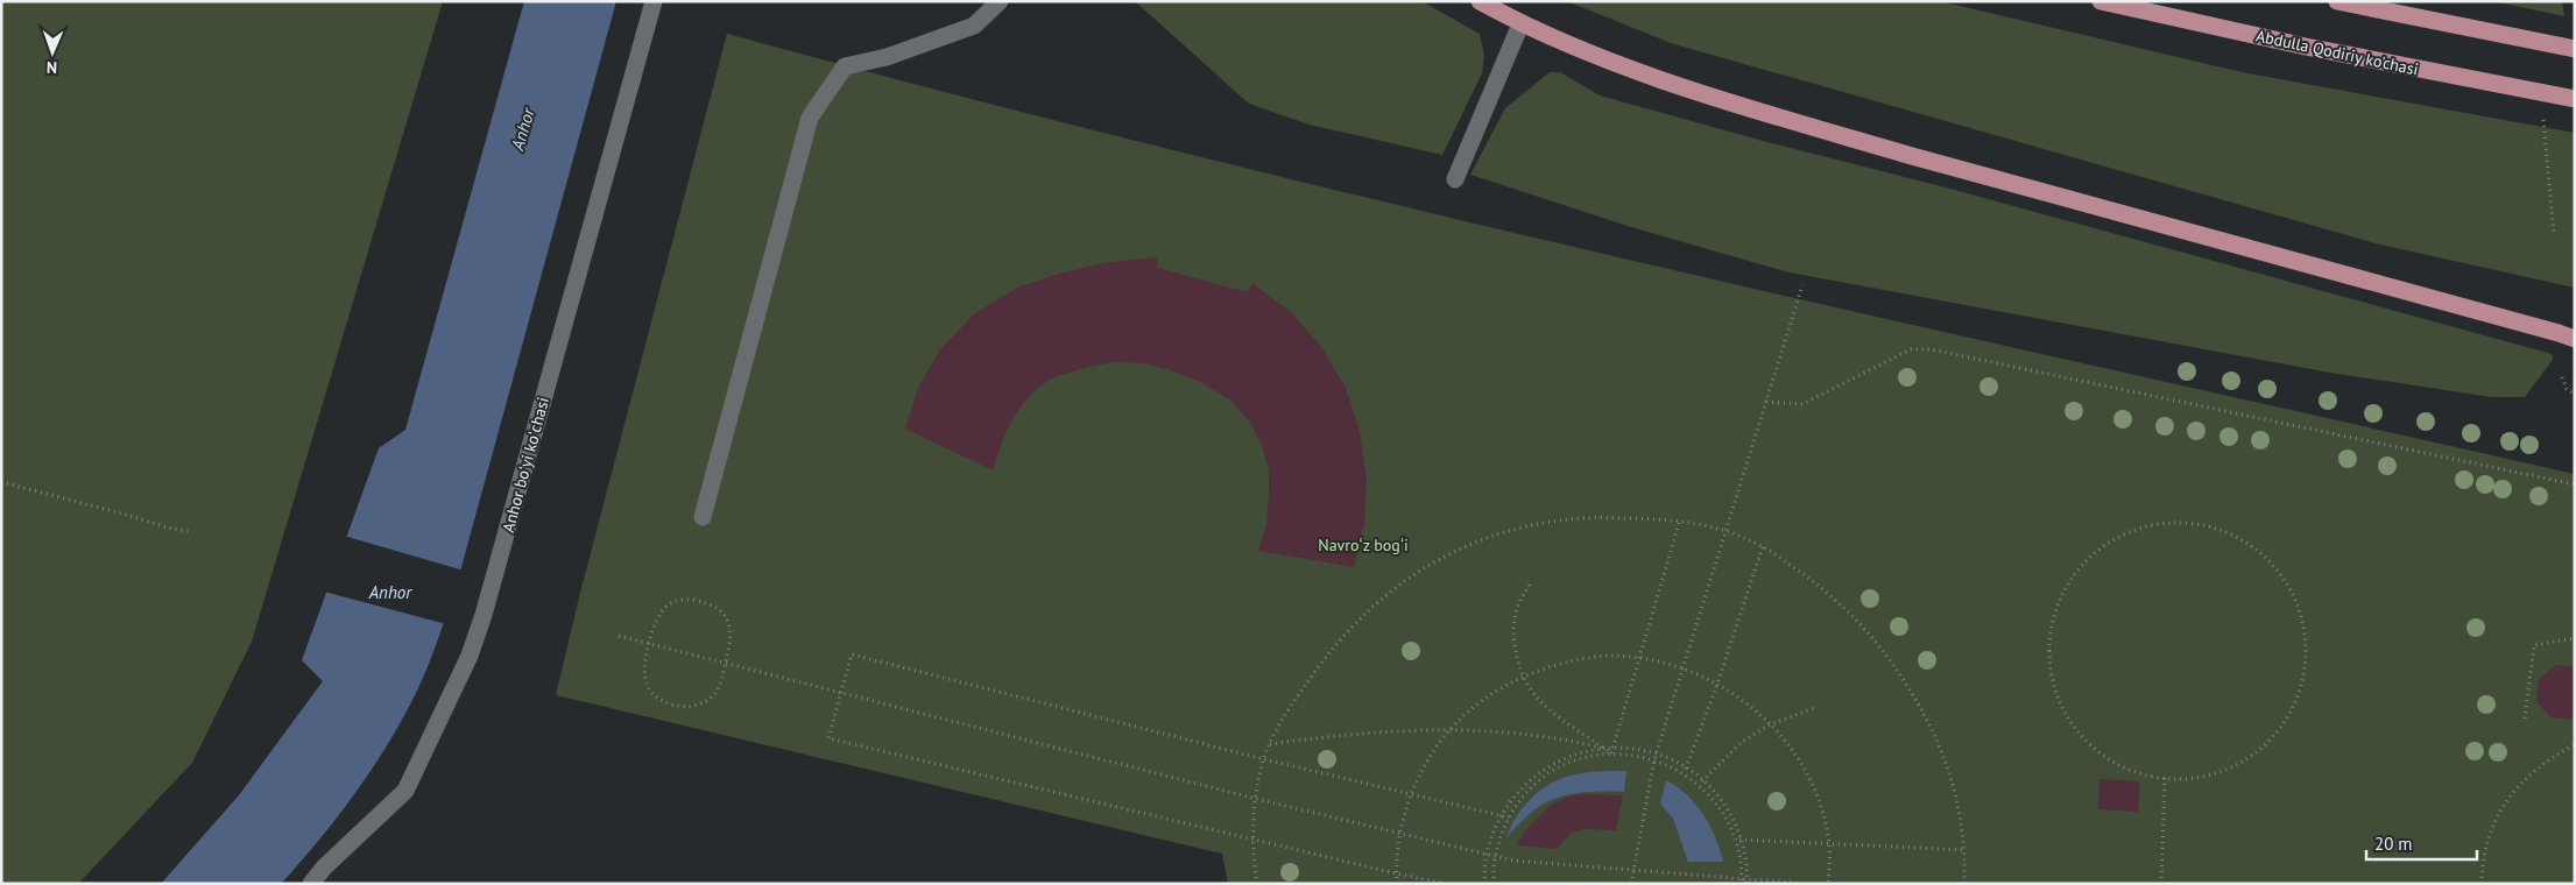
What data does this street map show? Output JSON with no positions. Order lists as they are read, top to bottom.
{
  "streets": {
    "main road": ["Abdulla Qodiriy ko'chasi"],
    "street": ["Anhor boʻyi koʻchasi"]
  },
  "water": ["Anhor"],
  "parks": ["Navroʻz bogʻi"],
  "scale_bar": "20 m",
  "north": "bottom"
}
